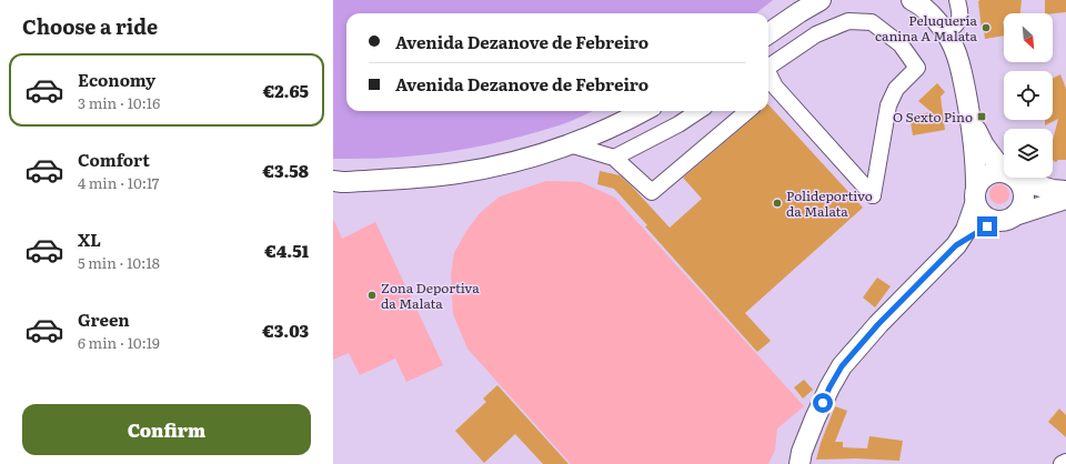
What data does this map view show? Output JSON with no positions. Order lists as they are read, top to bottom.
{
  "places": {
    "other": ["Peluquería canina A Malata", "Polideportivo da Malata", "Zona Deportiva da Malata"],
    "transit": ["O Sexto Pino"]
  },
  "north": "bottom right",
  "page": {
    "heading": "Choose a ride",
    "banner": ["Avenida Dezanove de Febreiro", "Avenida Dezanove de Febreiro"],
    "list": [
      {
        "name": "Economy",
        "note": "3 min · 10:16",
        "value": "€2.65"
      },
      {
        "name": "Comfort",
        "note": "4 min · 10:17",
        "value": "€3.58"
      },
      {
        "name": "XL",
        "note": "5 min · 10:18",
        "value": "€4.51"
      },
      {
        "name": "Green",
        "note": "6 min · 10:19",
        "value": "€3.03"
      }
    ],
    "buttons": "Confirm"
  }
}
